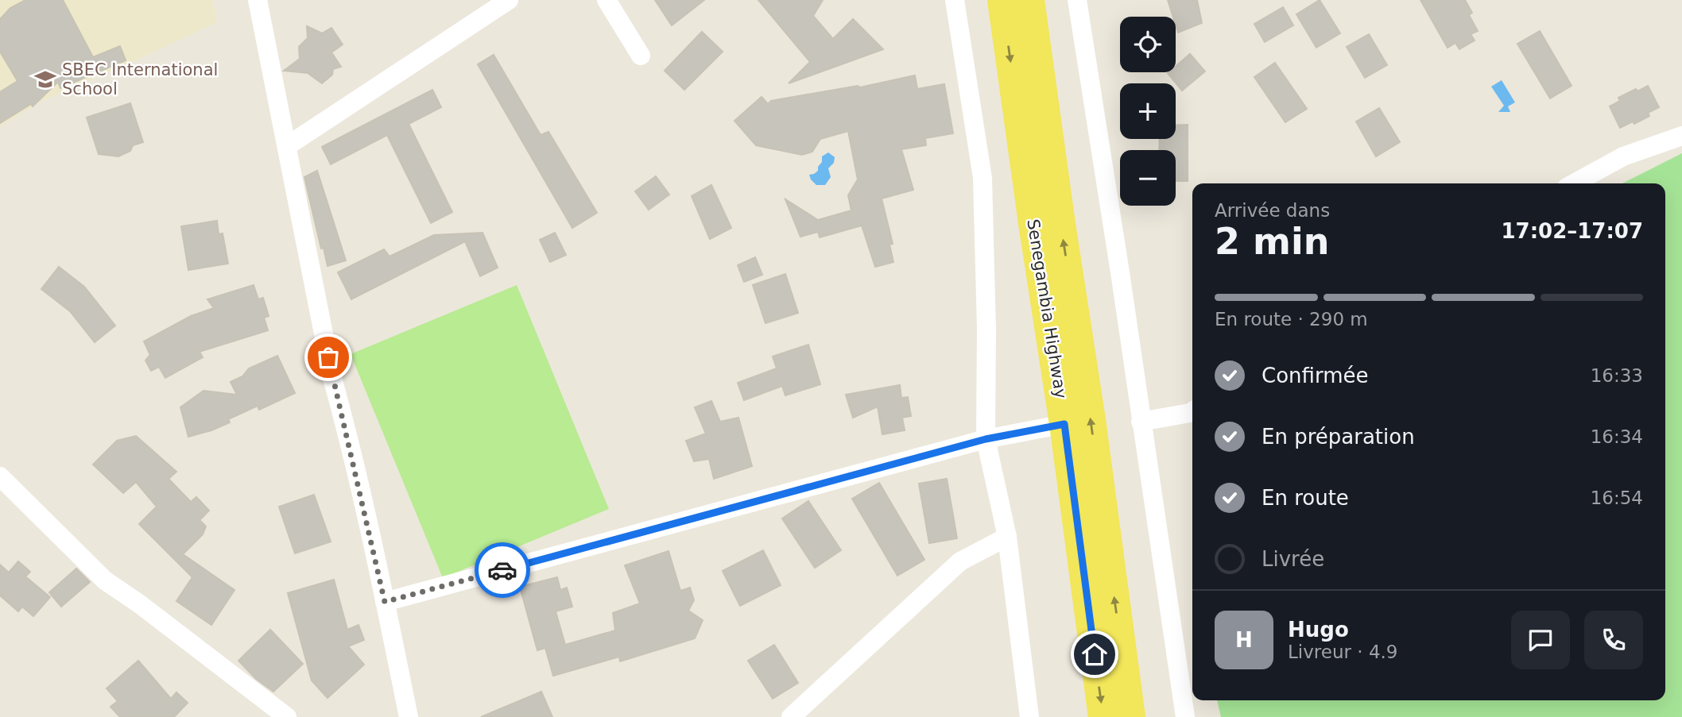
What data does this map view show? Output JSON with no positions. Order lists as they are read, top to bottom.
{
  "streets": {
    "main road": ["Senegambia Highway"]
  },
  "places": {
    "school or university": ["SBEC International School"]
  },
  "page": {
    "map_buttons": ["+", "−"],
    "heading": ["2 min", "Arrivée dans", "17:02–17:07"],
    "panel": ["Hugo", "Livreur · 4.9"],
    "bar": "En route · 290 m",
    "list": [
      ["Confirmée", "16:33"],
      ["En préparation", "16:34"],
      ["En route", "16:54"],
      "Livrée"
    ],
    "round": "H"
  }
}
